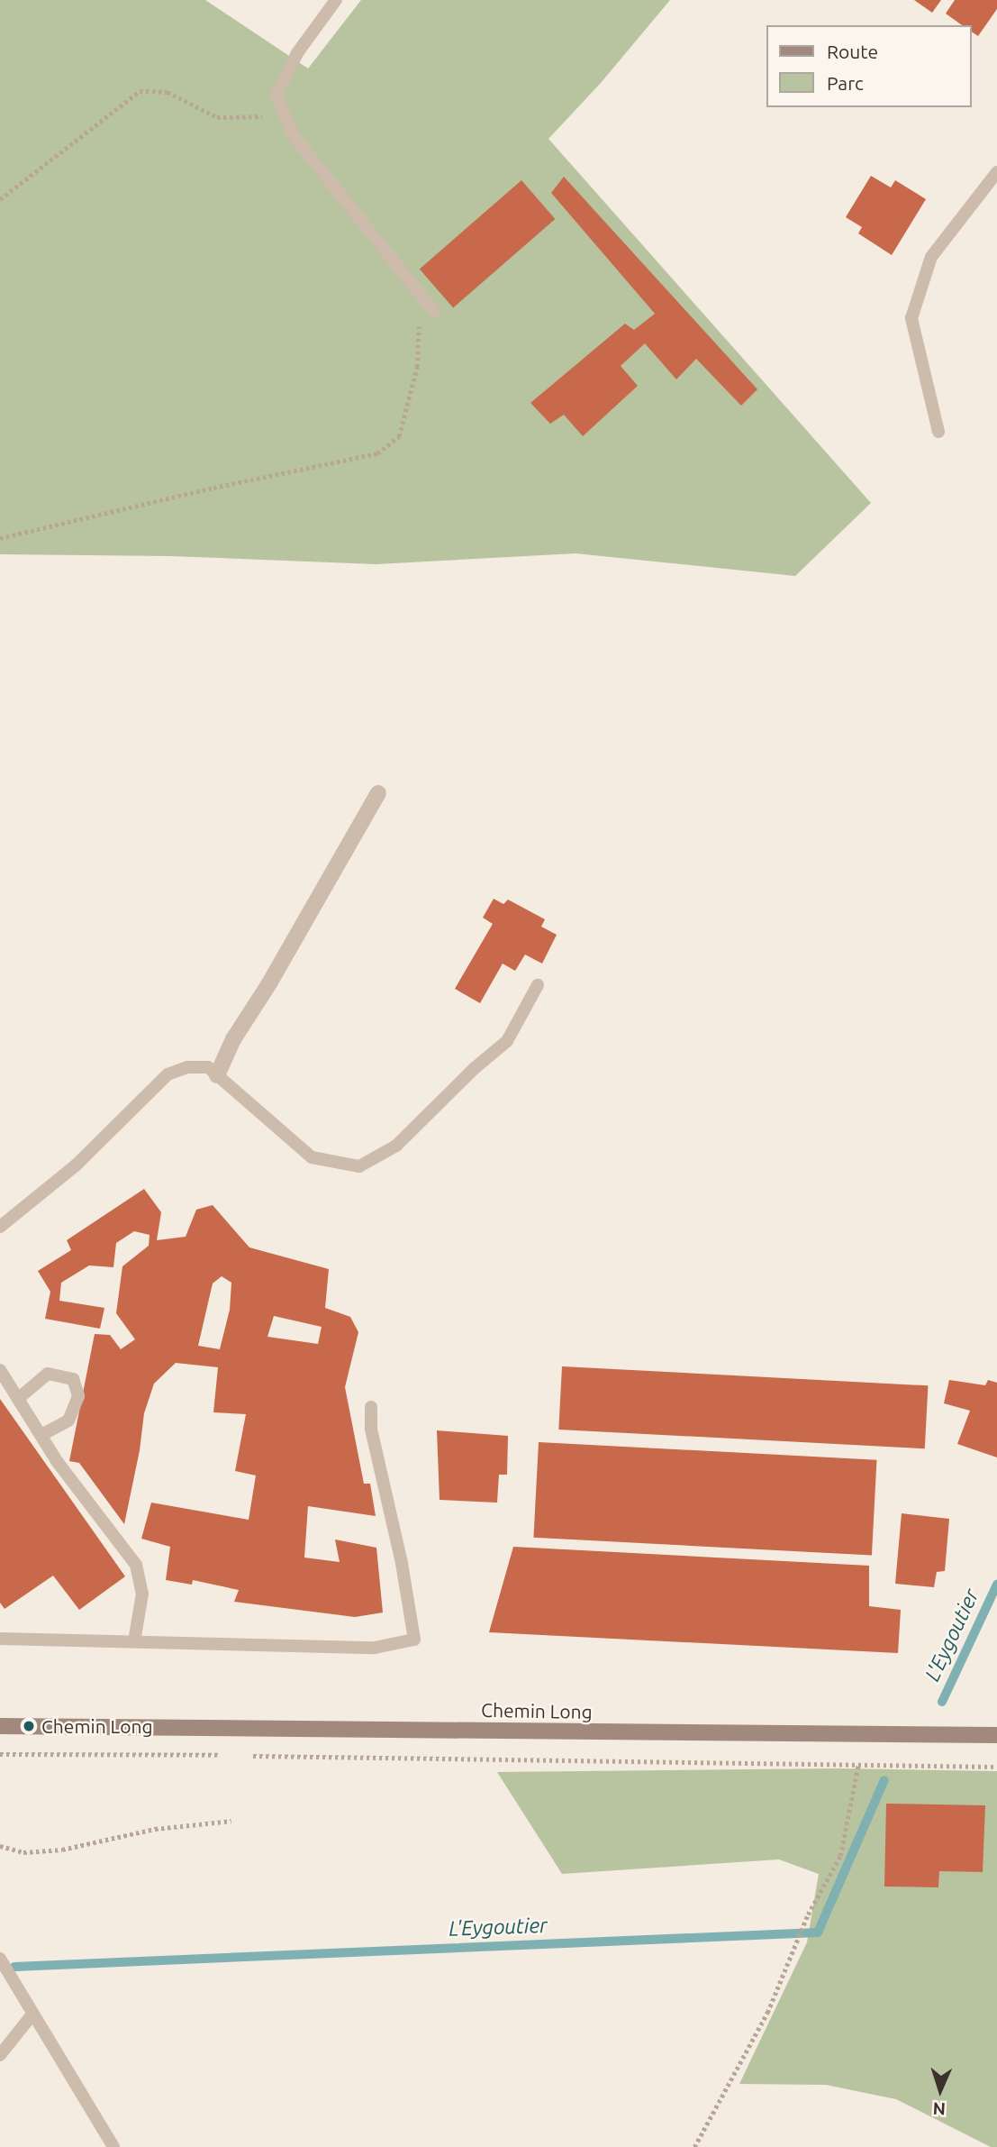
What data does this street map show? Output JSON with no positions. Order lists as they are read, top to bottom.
{
  "streets": {
    "main road": ["Chemin Long"]
  },
  "water": ["L'Eygoutier"],
  "places": ["Chemin Long"],
  "legend": ["Route", "Parc"],
  "north": "bottom"
}
